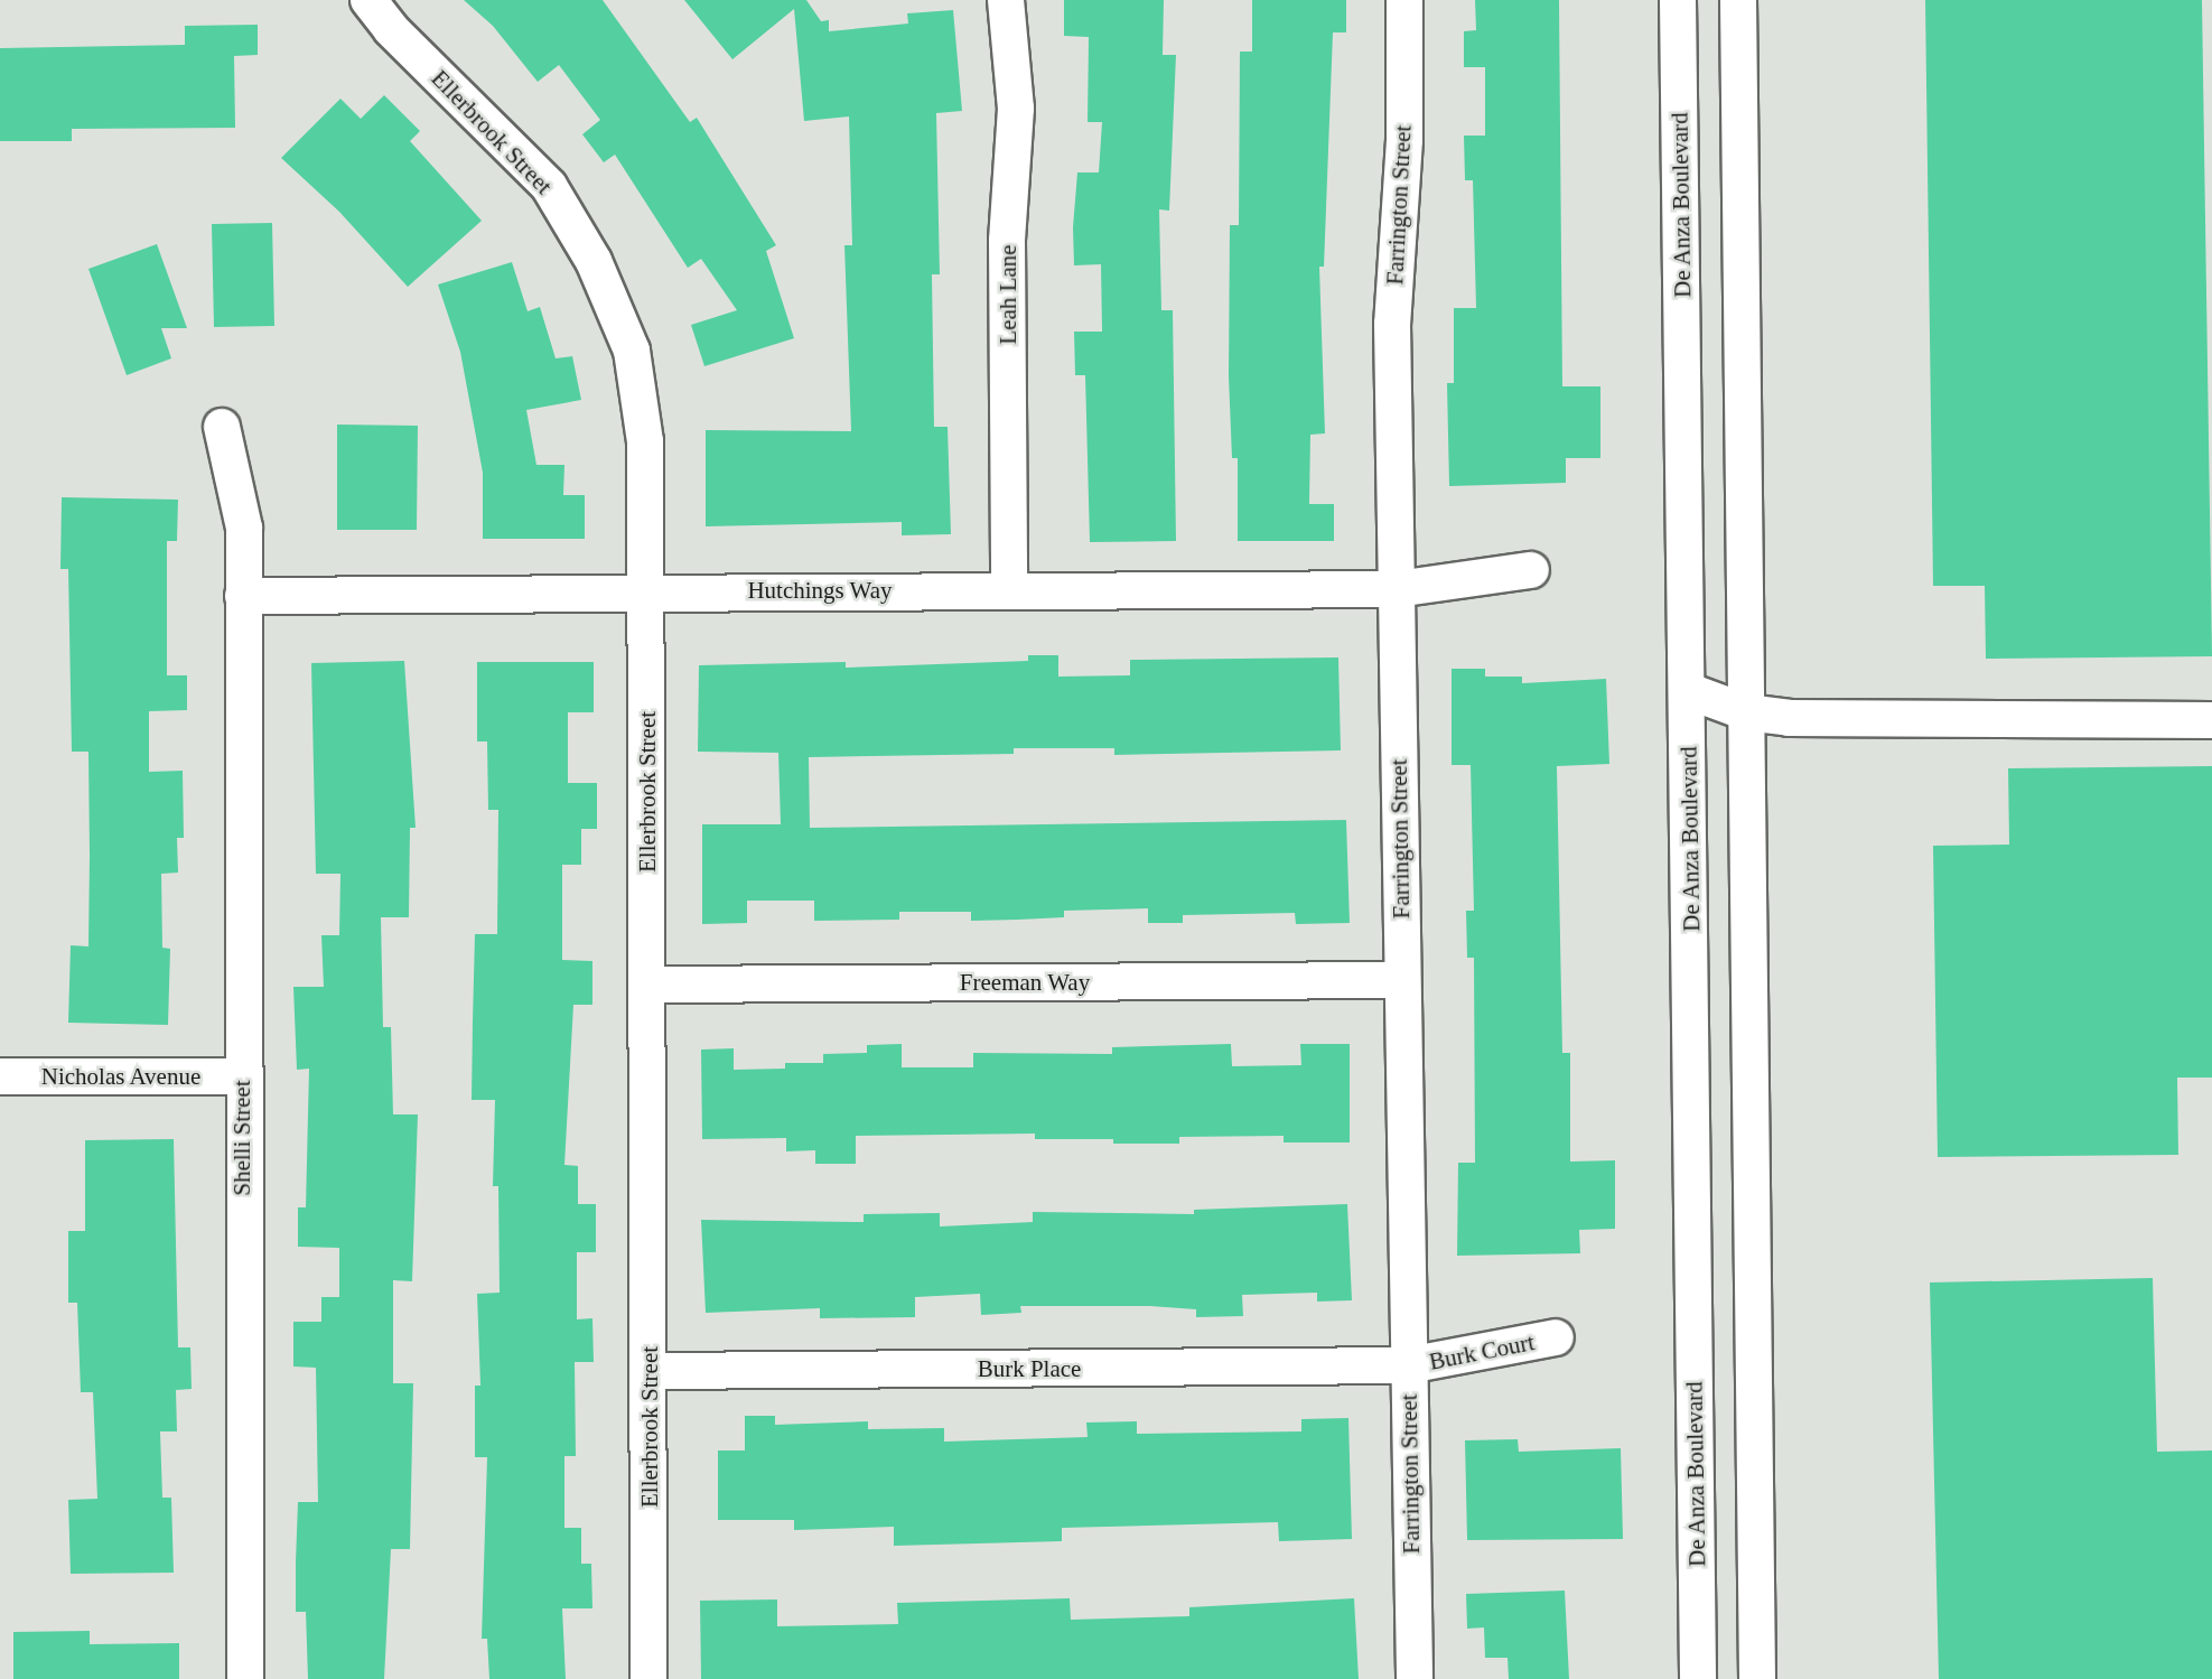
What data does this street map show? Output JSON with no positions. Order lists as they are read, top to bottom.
{
  "streets": {
    "street": [
      "Ellerbrook Street",
      "Farrington Street",
      "De Anza Boulevard",
      "Leah Lane",
      "Hutchings Way",
      "Freeman Way",
      "Nicholas Avenue",
      "Shelli Street",
      "Burk Court",
      "Burk Place"
    ]
  },
  "crossings": [
    ["Ellerbrook Street", "Hutchings Way"],
    ["Ellerbrook Street", "Freeman Way"],
    ["Ellerbrook Street", "Burk Place"],
    ["Farrington Street", "Hutchings Way"],
    ["Farrington Street", "Freeman Way"],
    ["Farrington Street", "Burk Court"],
    ["Farrington Street", "Burk Place"],
    ["Leah Lane", "Hutchings Way"],
    ["Hutchings Way", "Shelli Street"],
    ["Nicholas Avenue", "Shelli Street"],
    ["Burk Court", "Burk Place"]
  ]
}
